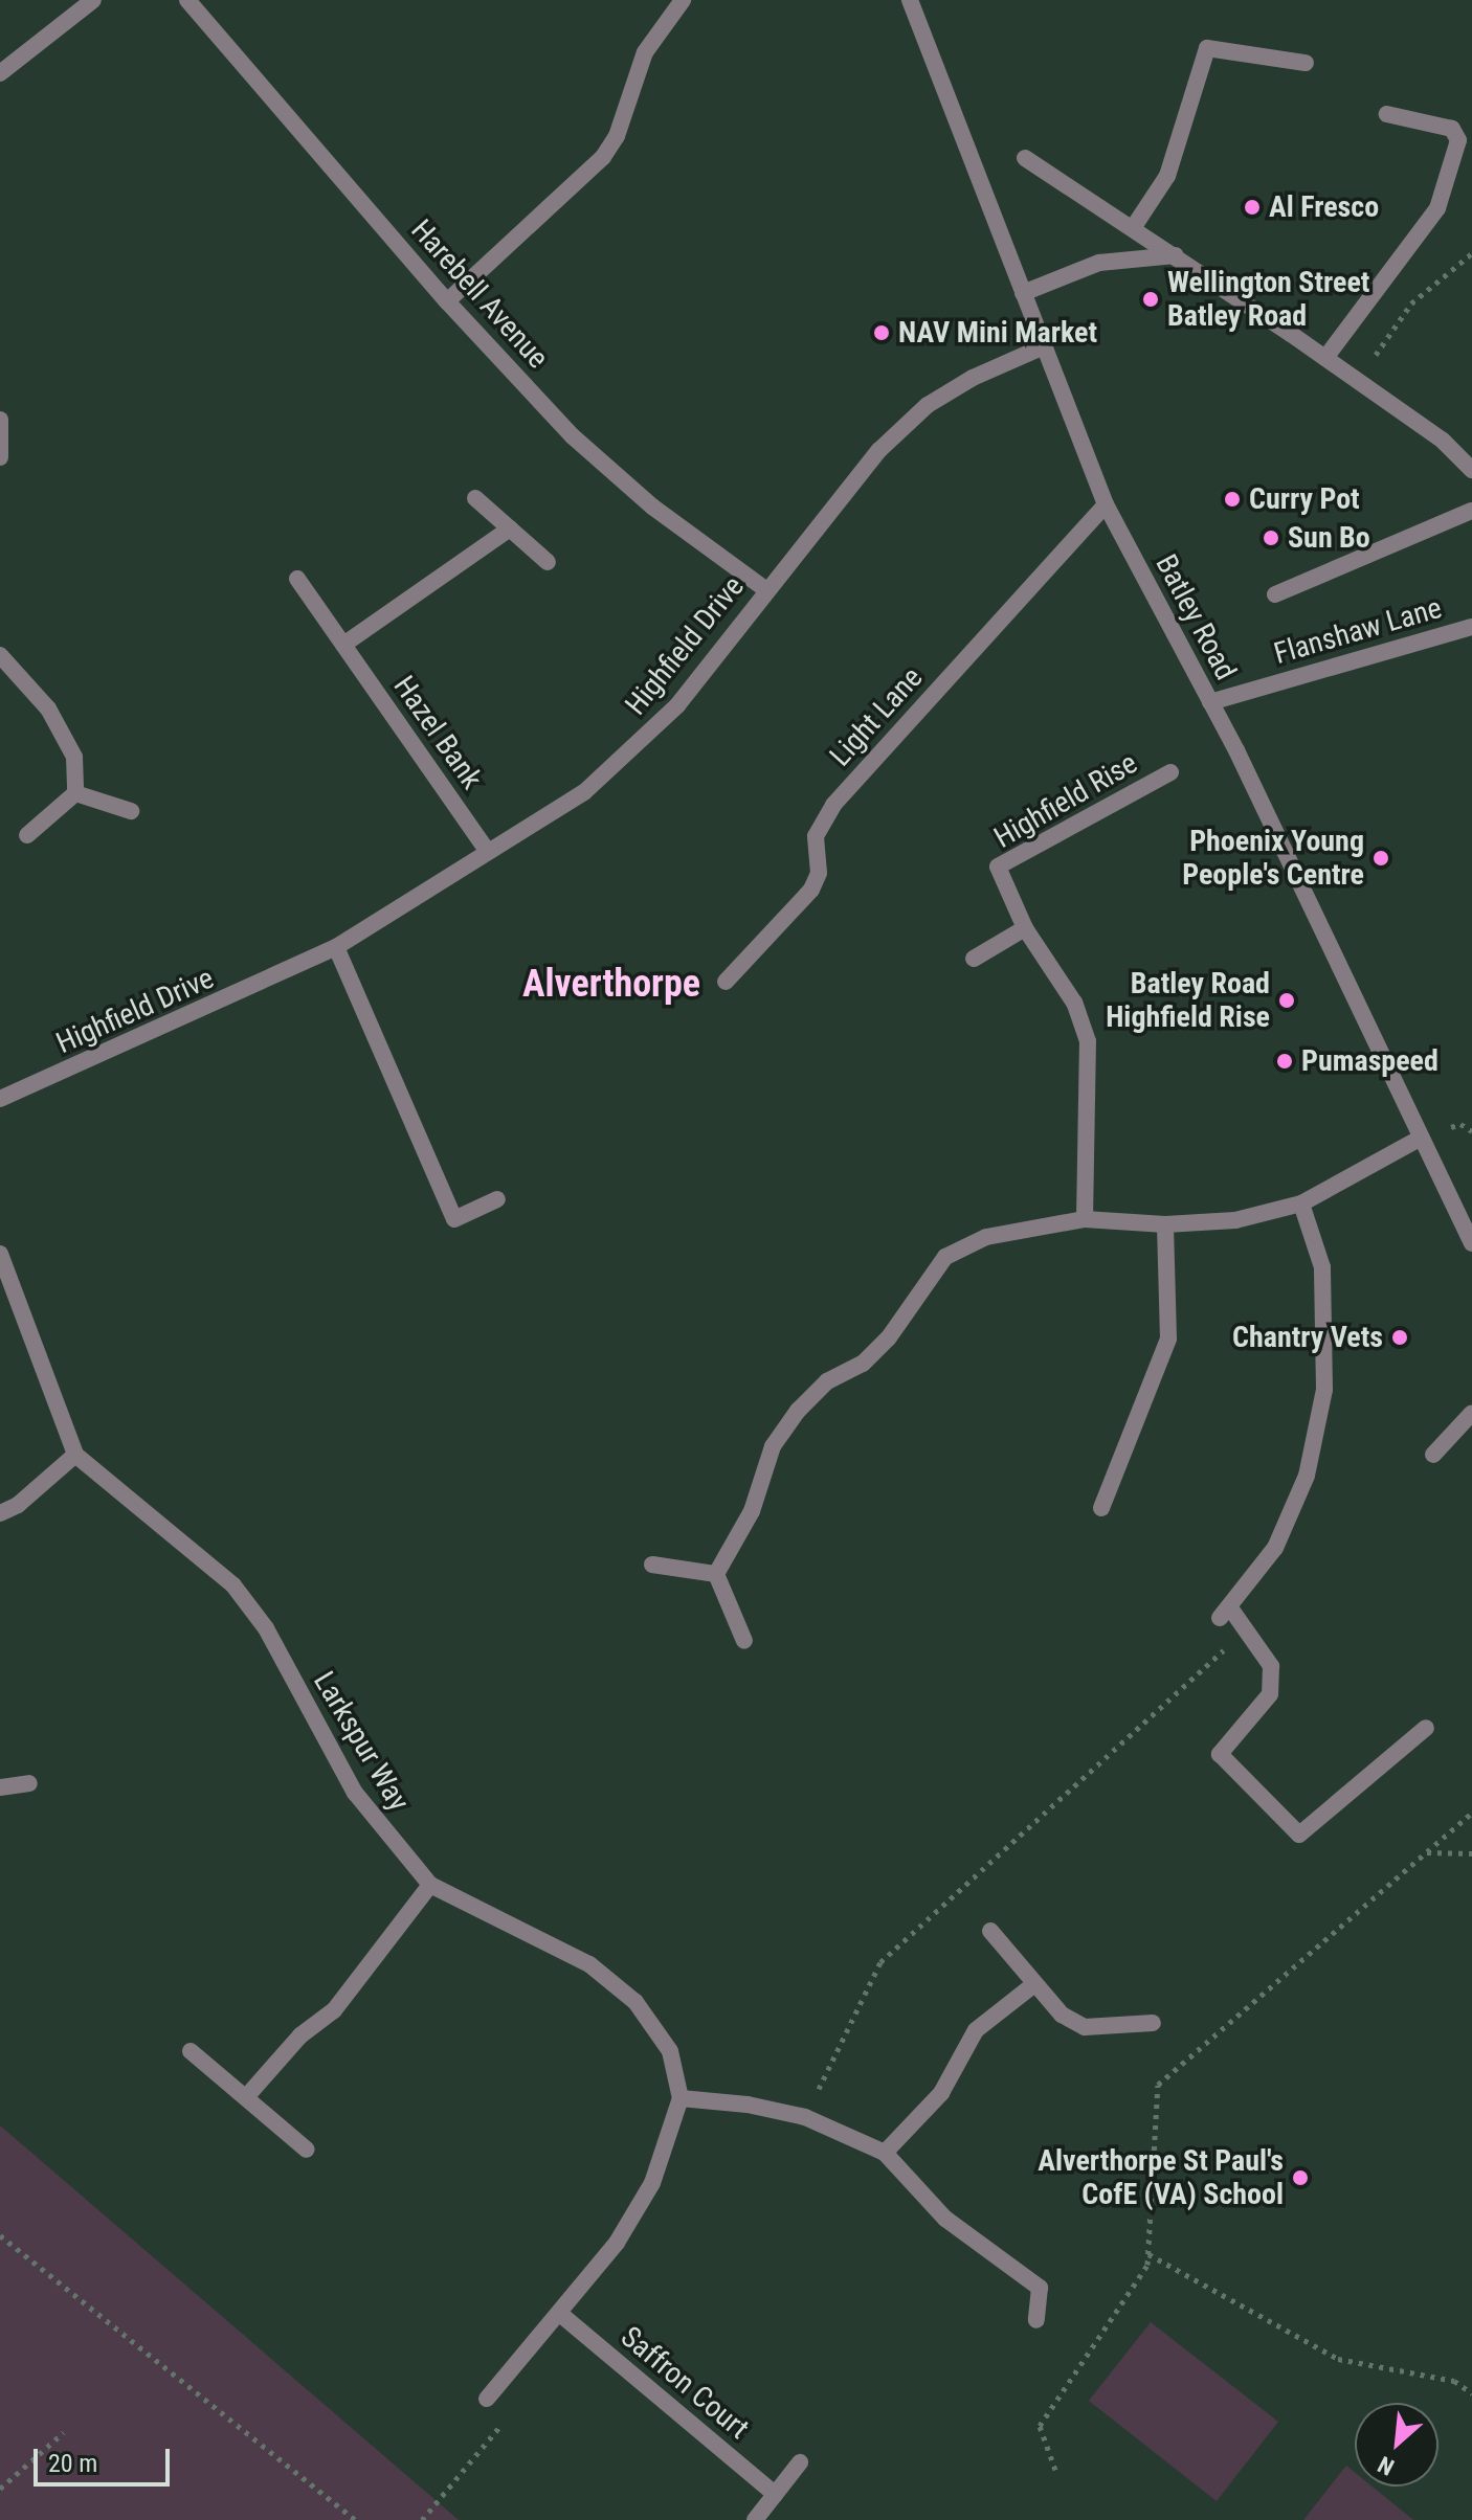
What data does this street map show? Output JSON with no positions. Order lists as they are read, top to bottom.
{
  "streets": {
    "street": [
      "Harebell Avenue",
      "Batley Road",
      "Flanshaw Lane",
      "Highfield Drive",
      "Light Lane",
      "Hazel Bank",
      "Highfield Rise",
      "Larkspur Way",
      "Saffron Court"
    ]
  },
  "crossings": [
    ["Harebell Avenue", "Highfield Drive"],
    ["Batley Road", "Flanshaw Lane"],
    ["Batley Road", "Highfield Drive"],
    ["Batley Road", "Light Lane"],
    ["Highfield Drive", "Hazel Bank"]
  ],
  "districts": ["Alverthorpe"],
  "places": [
    "Al Fresco",
    "Wellington Street Batley Road",
    "NAV Mini Market",
    "Curry Pot",
    "Sun Bo",
    "Phoenix Young People's Centre",
    "Batley Road Highfield Rise",
    "Pumaspeed",
    "Chantry Vets",
    "Alverthorpe St Paul's CofE (VA) School"
  ],
  "scale_bar": "20 m",
  "north": "bottom left"
}
